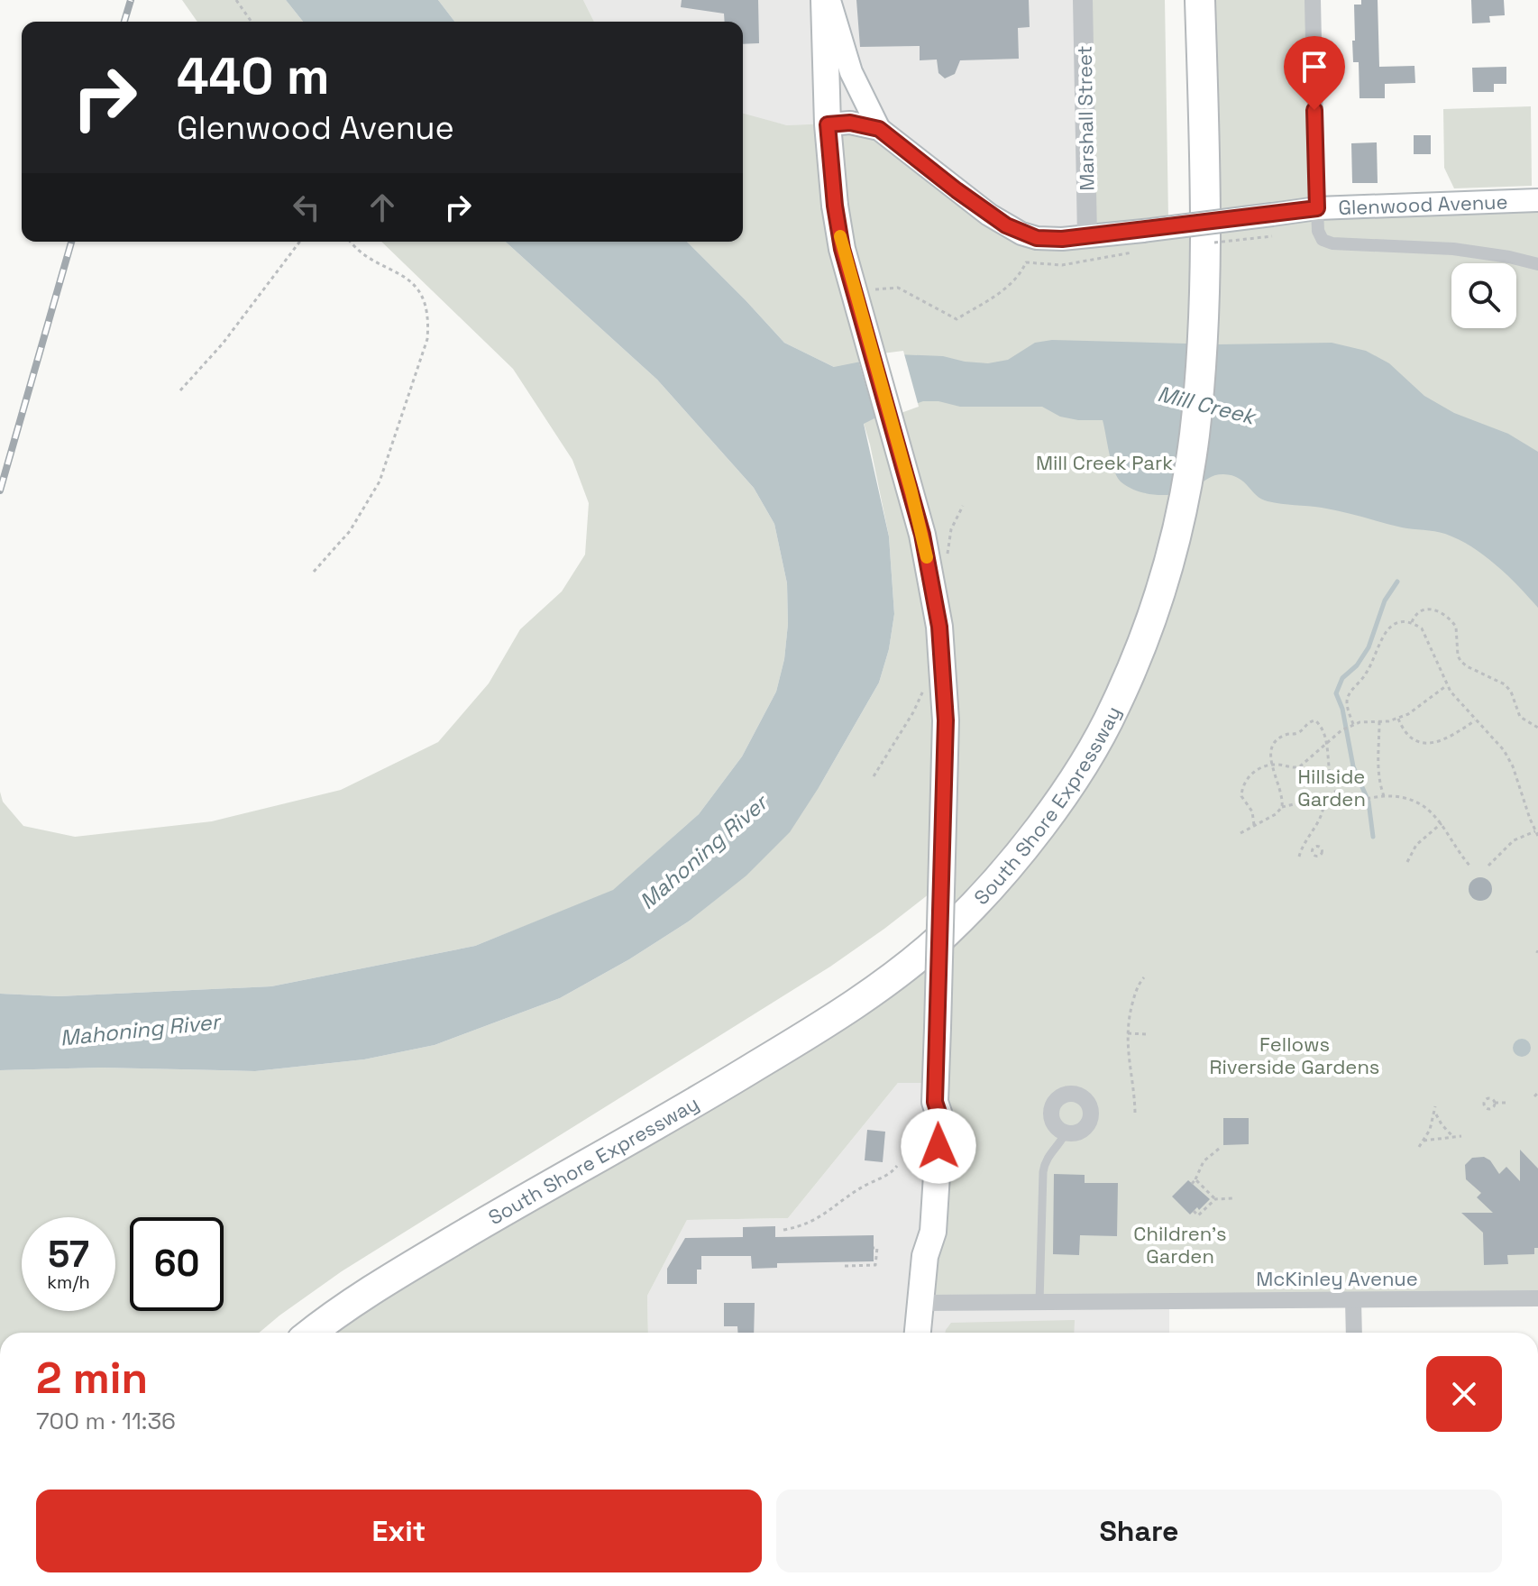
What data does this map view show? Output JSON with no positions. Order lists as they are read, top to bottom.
{
  "streets": {
    "highway": ["South Shore Expressway"],
    "main road": ["Glenwood Avenue"],
    "street": ["Marshall Street", "McKinley Avenue"]
  },
  "crossings": [
    ["Marshall Street", "Glenwood Avenue"]
  ],
  "water": ["Mill Creek", "Mahoning River"],
  "parks": [
    "Mill Creek Park",
    "Hillside Garden",
    "Fellows Riverside Gardens",
    "Children's Garden"
  ],
  "page": {
    "turn": ["440 m", "Glenwood Avenue"],
    "speed": "57 km/h",
    "limit": "60",
    "heading": ["2 min", "700 m · 11:36"],
    "buttons": ["Exit", "Share"]
  }
}
